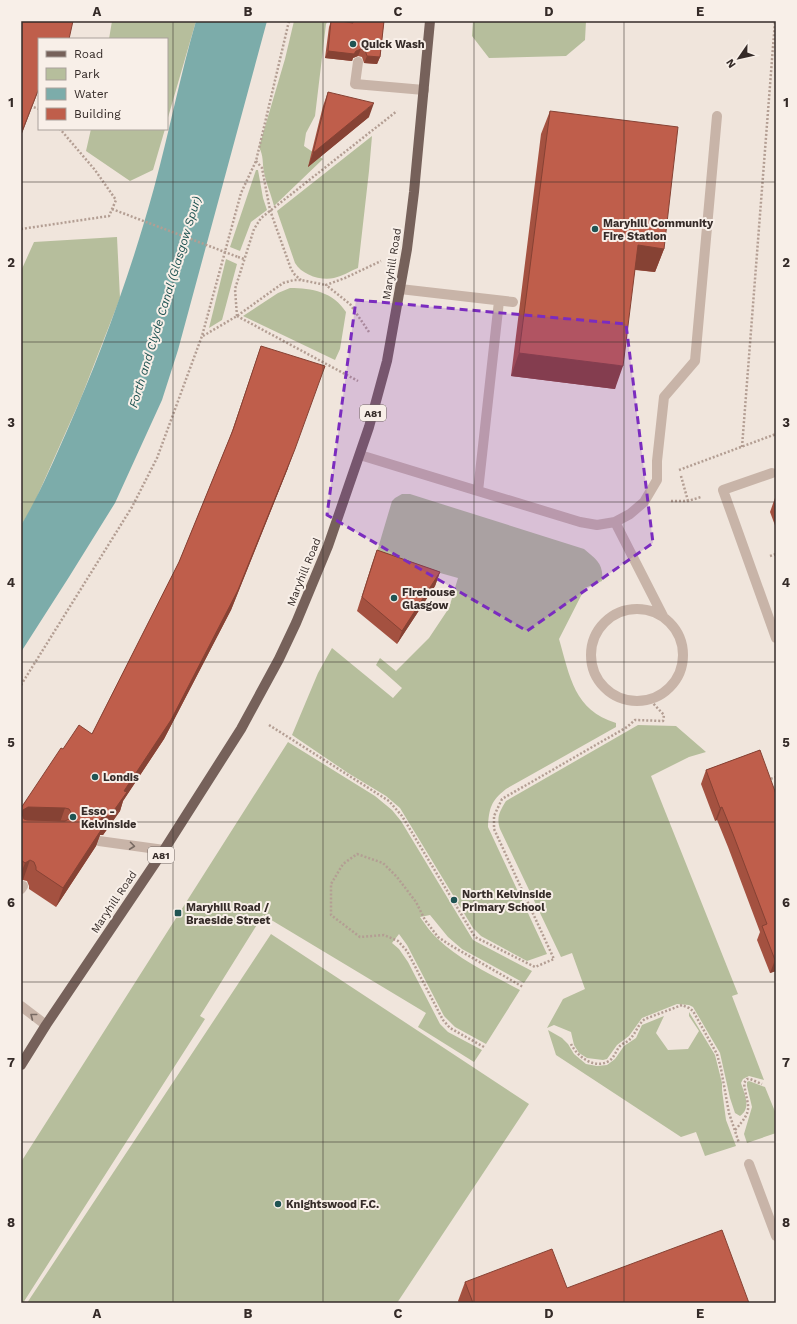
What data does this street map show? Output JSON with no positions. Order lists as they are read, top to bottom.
{
  "streets": {
    "main road": ["Maryhill Road", "A81"]
  },
  "water": ["Forth and Clyde Canal (Glasgow Spur)"],
  "places": {
    "other": [
      "Quick Wash",
      "Maryhill Community Fire Station",
      "Firehouse Glasgow",
      "Londis",
      "Esso - Kelvinside",
      "North Kelvinside Primary School",
      "Knightswood F.C."
    ],
    "transit": ["Maryhill Road / Braeside Street"]
  },
  "legend": [
    "Road",
    "Park",
    "Water",
    "Building"
  ],
  "north": "bottom left",
  "grid": {
    "columns": [
      "A",
      "B",
      "C",
      "D",
      "E"
    ],
    "rows": [
      "1",
      "2",
      "3",
      "4",
      "5",
      "6",
      "7",
      "8"
    ]
  }
}
